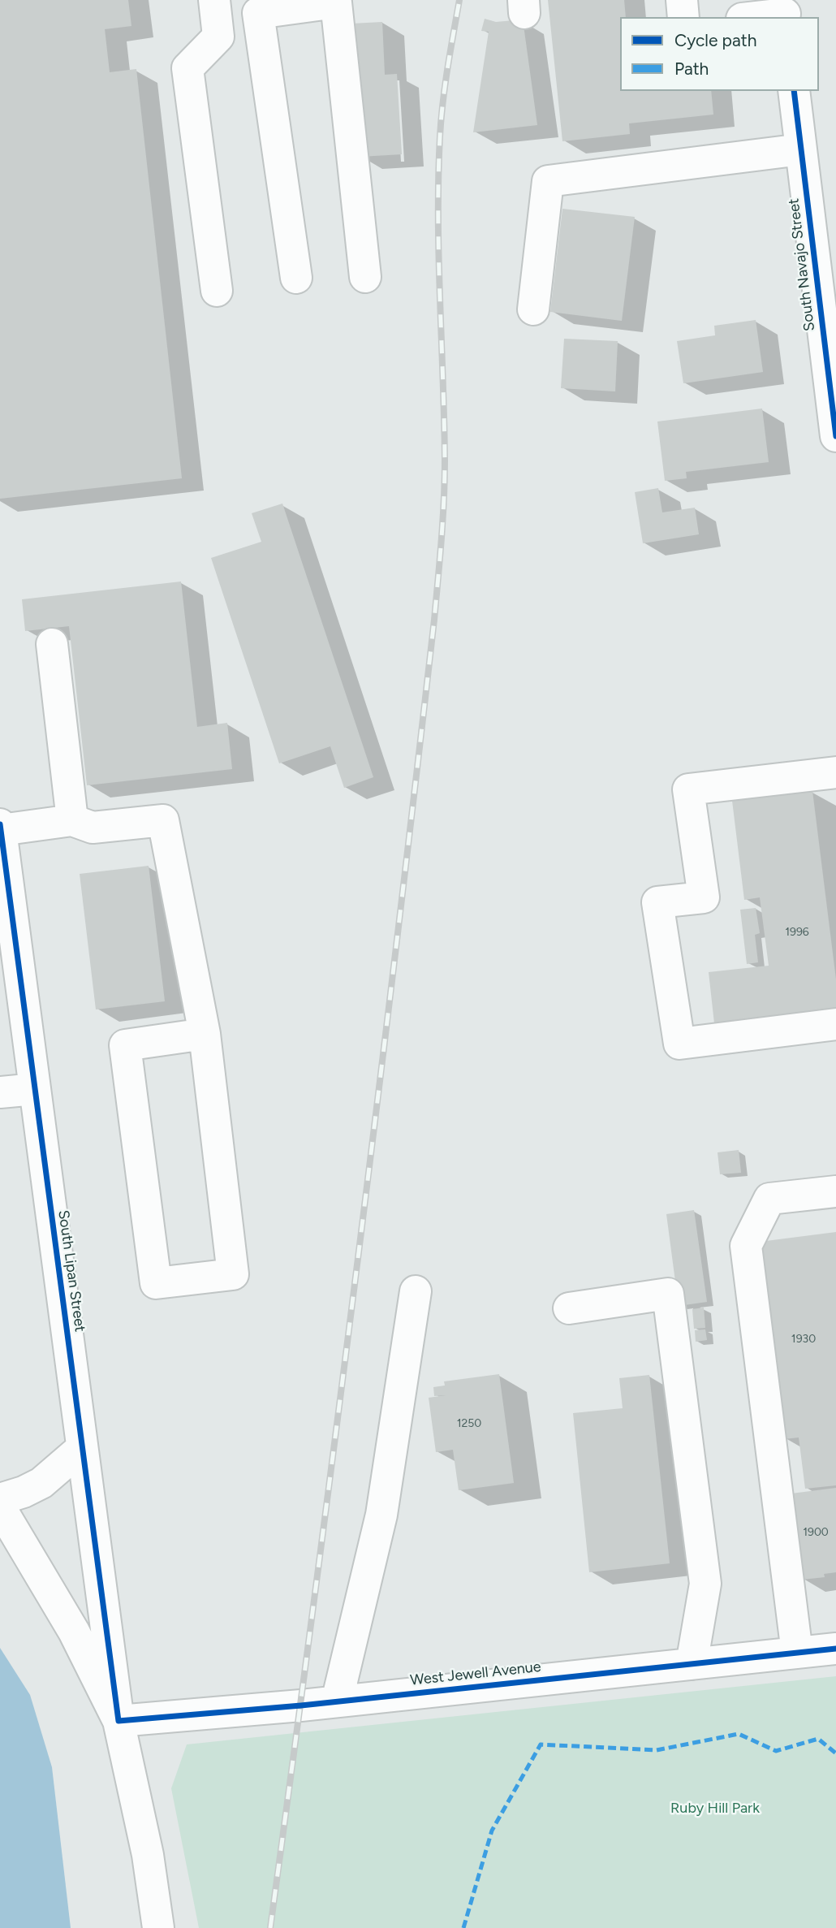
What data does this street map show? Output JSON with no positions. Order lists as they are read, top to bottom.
{
  "streets": {
    "street": ["South Navajo Street", "South Lipan Street", "West Jewell Avenue"]
  },
  "crossings": [
    ["South Lipan Street", "West Jewell Avenue"]
  ],
  "parks": ["Ruby Hill Park"],
  "house_numbers": [
    "1996",
    "1930",
    "1250",
    "1900"
  ],
  "legend": ["Cycle path", "Path"]
}
